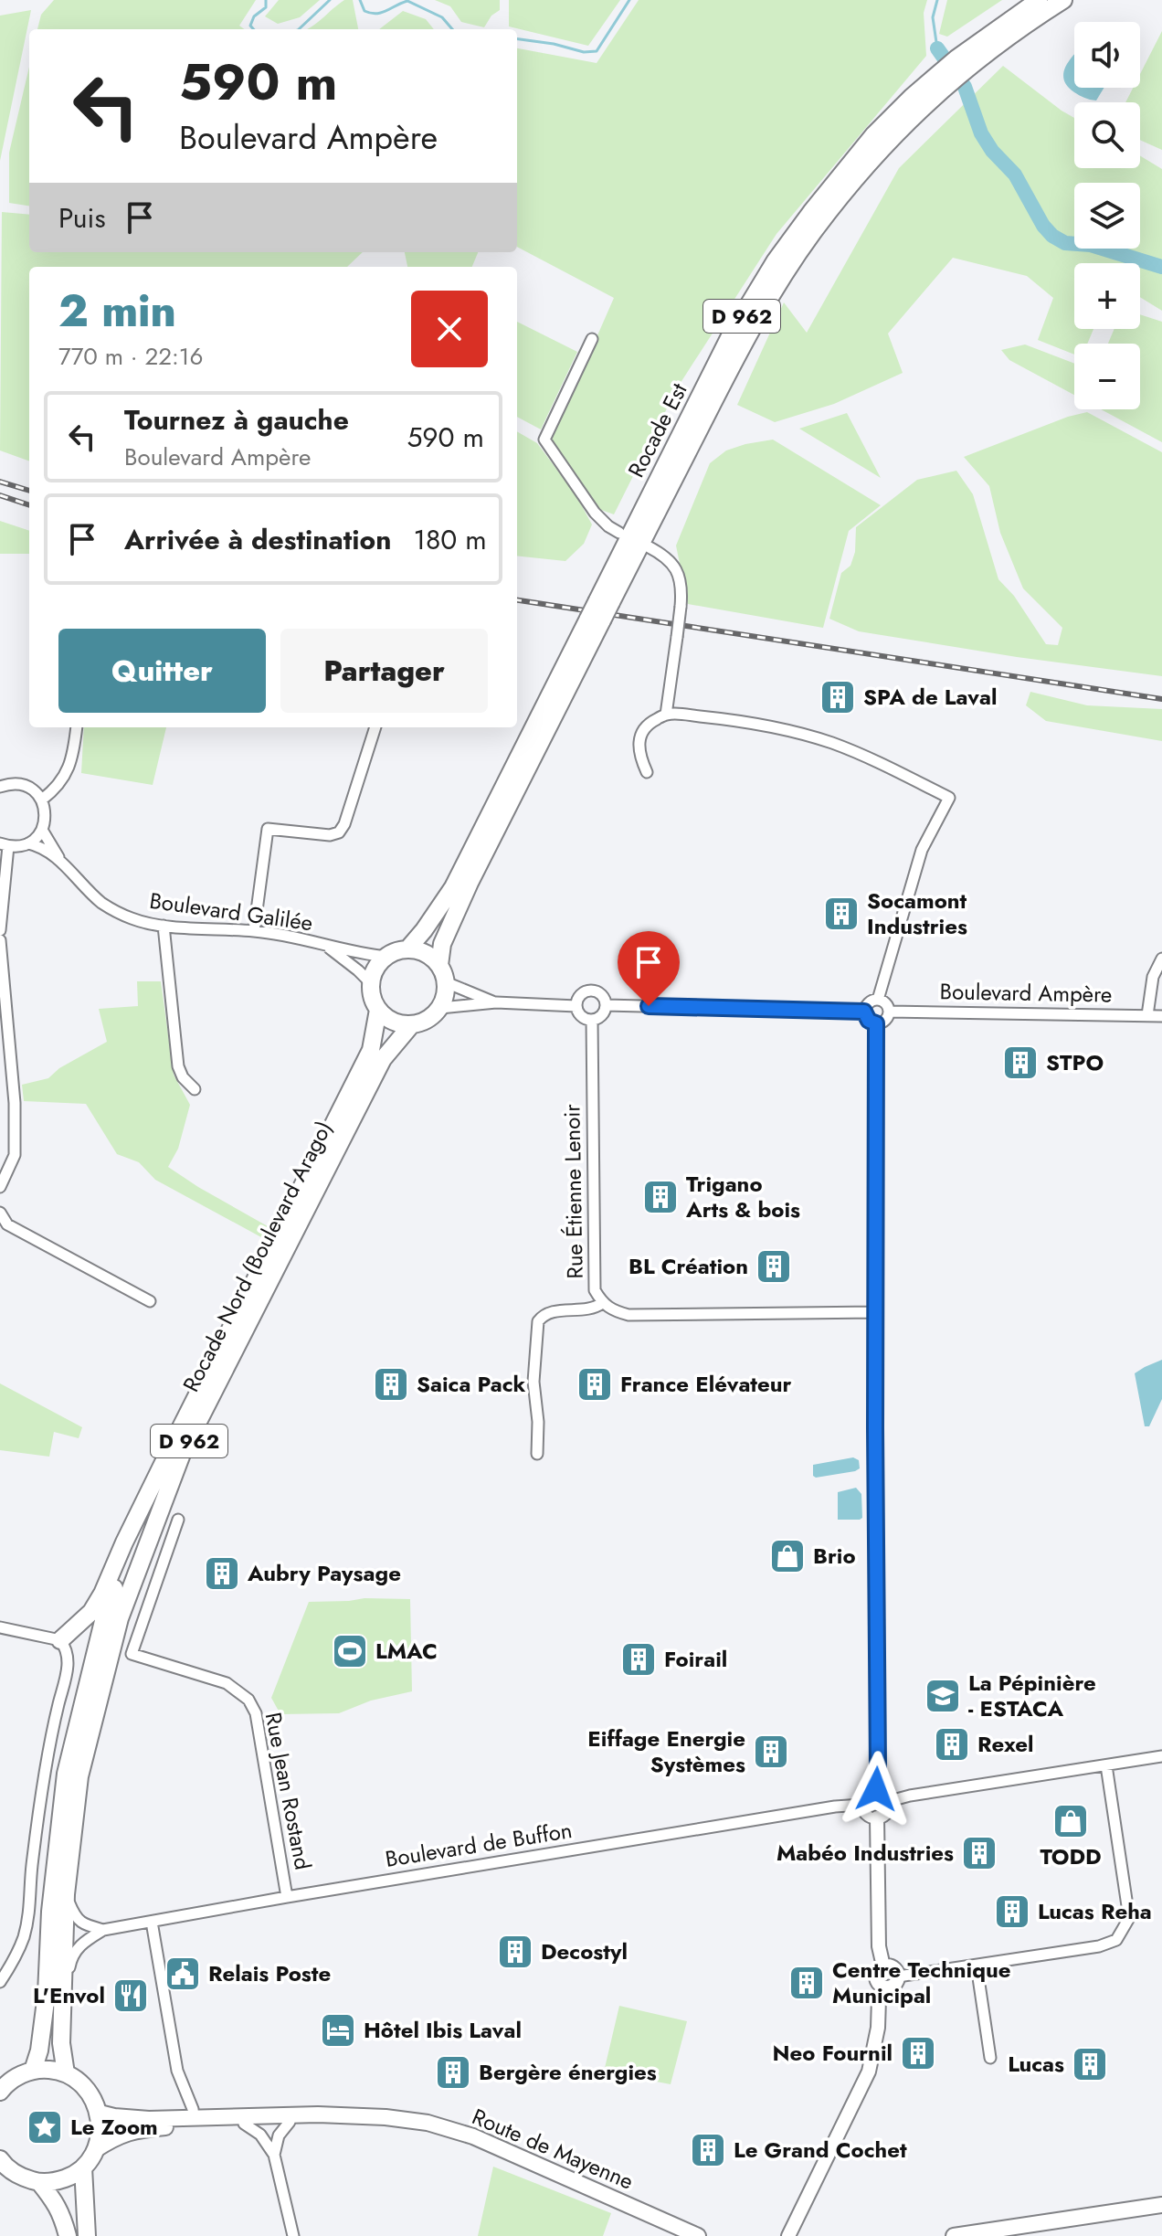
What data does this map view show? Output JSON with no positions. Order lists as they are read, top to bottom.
{
  "streets": {
    "main road": [
      "D 962",
      "Rocade Est",
      "Rocade Nord (Boulevard Arago)",
      "Route de Mayenne"
    ],
    "street": [
      "Boulevard Galilée",
      "Boulevard Ampère",
      "Rue Étienne Lenoir",
      "Rue Jean Rostand",
      "Boulevard de Buffon"
    ]
  },
  "crossings": [
    ["D 962", "Rocade Est"],
    ["D 962", "Boulevard Galilée"],
    ["D 962", "Rocade Nord (Boulevard Arago)"],
    ["Rocade Est", "Boulevard Galilée"],
    ["Rocade Est", "Rocade Nord (Boulevard Arago)"],
    ["Boulevard Galilée", "Rocade Nord (Boulevard Arago)"],
    ["Rue Jean Rostand", "Boulevard de Buffon"]
  ],
  "places": {
    "building": [
      "SPA de Laval",
      "Socamont Industries",
      "STPO",
      "Trigano Arts & bois",
      "BL Création",
      "Saica Pack",
      "France Elévateur",
      "Aubry Paysage",
      "Foirail",
      "Rexel",
      "Eiffage Energie Systèmes",
      "Mabéo Industries",
      "Lucas Reha",
      "Decostyl",
      "Centre Technique Municipal",
      "Neo Fournil",
      "Lucas",
      "Bergère énergies",
      "Le Grand Cochet"
    ],
    "shop": ["Brio", "TODD"],
    "sports": ["LMAC"],
    "school or university": ["La Pépinière - ESTACA"],
    "public building": ["Relais Poste"],
    "restaurant": ["L'Envol"],
    "hotel": ["Hôtel Ibis Laval"],
    "place": ["Le Zoom"]
  },
  "page": {
    "map_buttons": ["+", "−"],
    "turn": ["590 m", "Boulevard Ampère"],
    "then": "Puis",
    "heading": ["2 min", "770 m · 22:16"],
    "list": [
      {
        "name": "Tournez à gauche",
        "note": "Boulevard Ampère",
        "value": "590 m"
      },
      {
        "name": "Arrivée à destination",
        "value": "180 m"
      }
    ],
    "buttons": ["Quitter", "Partager"]
  }
}
